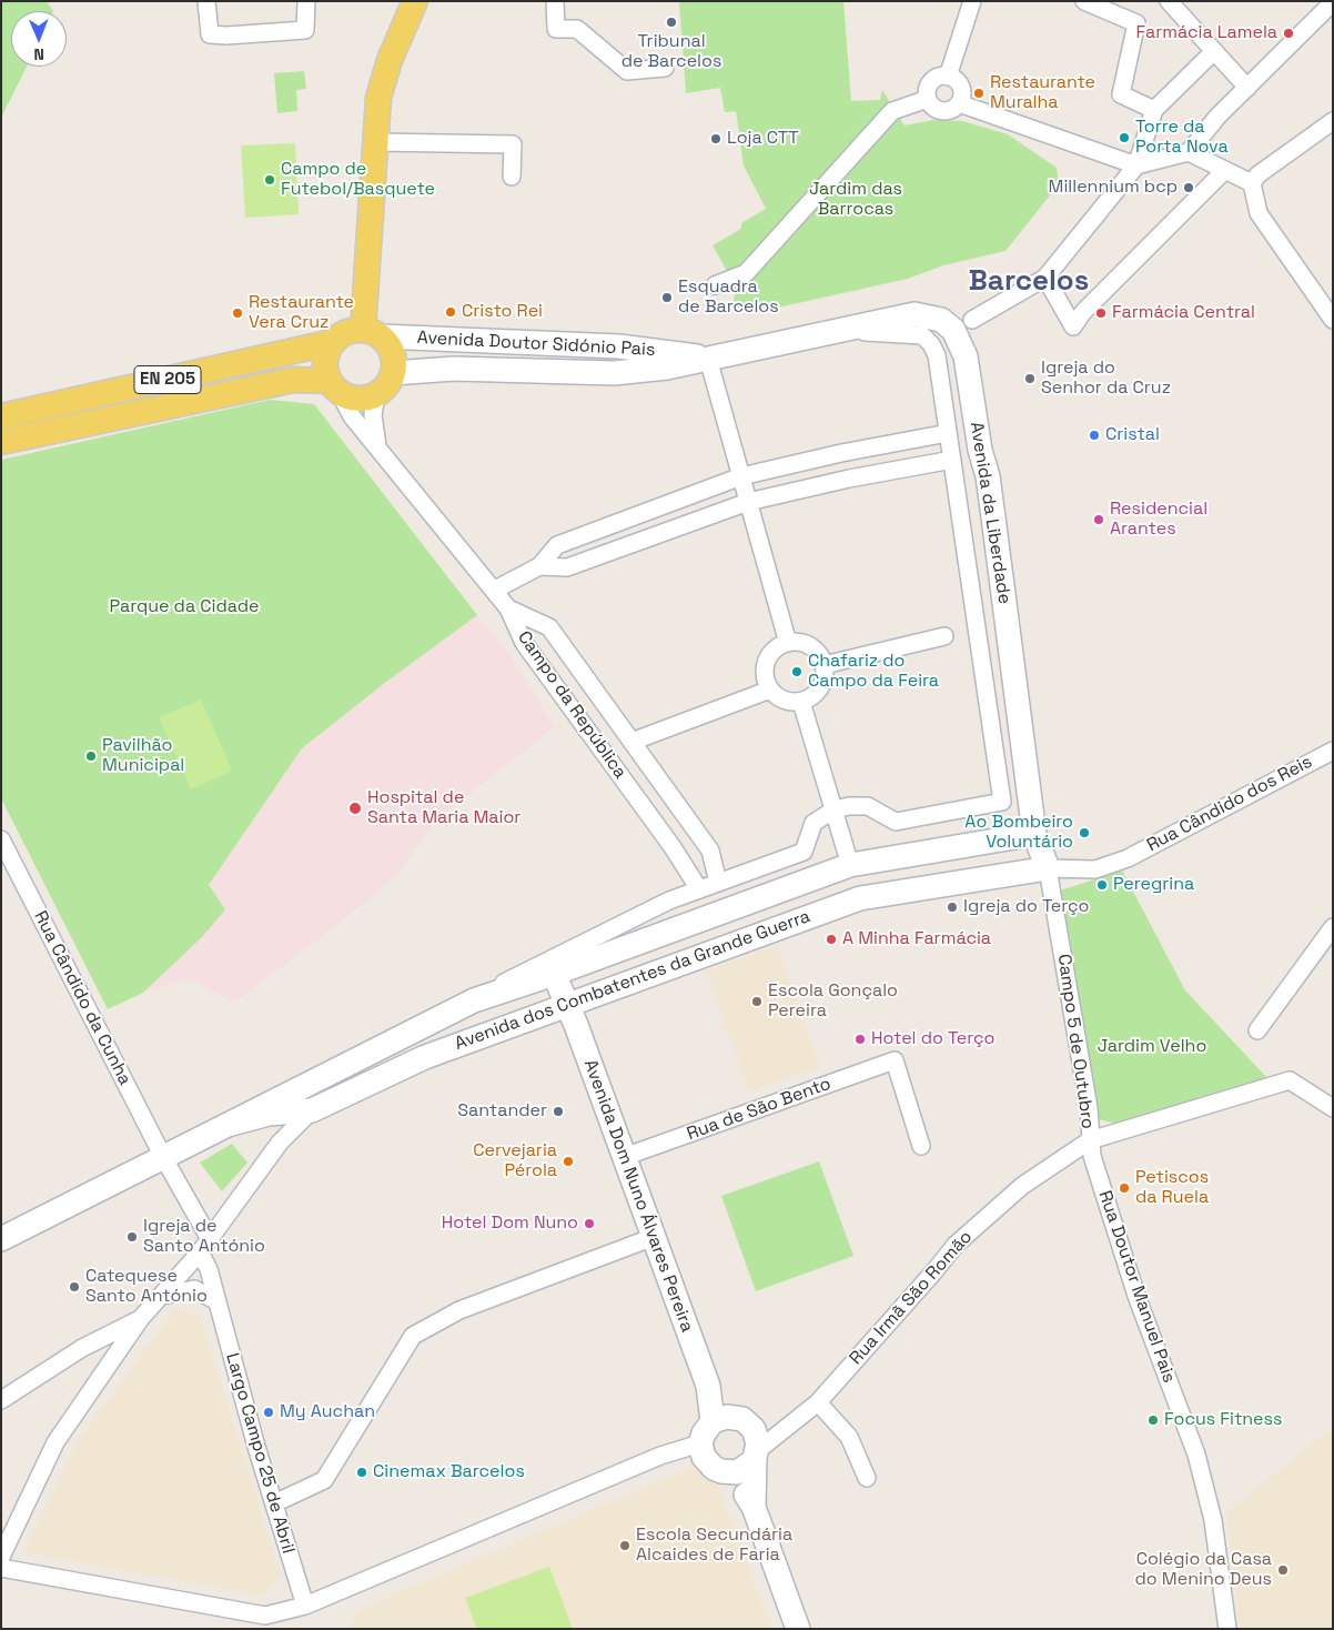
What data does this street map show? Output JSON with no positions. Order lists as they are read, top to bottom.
{
  "streets": {
    "main road": [
      "Avenida Doutor Sidónio Pais",
      "EN 205",
      "Avenida da Liberdade",
      "Avenida dos Combatentes da Grande Guerra",
      "Avenida Dom Nuno Álvares Pereira"
    ],
    "street": [
      "Campo da República",
      "Rua Cândido dos Reis",
      "Rua Cândido da Cunha",
      "Campo 5 de Outubro",
      "Rua de São Bento",
      "Rua Doutor Manuel Pais",
      "Rua Irmã São Romão",
      "Largo Campo 25 de Abril"
    ]
  },
  "crossings": [
    ["Avenida Doutor Sidónio Pais", "EN 205"],
    ["Avenida Doutor Sidónio Pais", "Avenida da Liberdade"],
    ["Avenida Doutor Sidónio Pais", "Campo da República"],
    ["EN 205", "Campo da República"],
    ["Avenida da Liberdade", "Rua Cândido dos Reis"],
    ["Avenida da Liberdade", "Avenida dos Combatentes da Grande Guerra"],
    ["Avenida da Liberdade", "Campo 5 de Outubro"],
    ["Rua Cândido dos Reis", "Avenida dos Combatentes da Grande Guerra"],
    ["Rua Cândido dos Reis", "Campo 5 de Outubro"],
    ["Avenida dos Combatentes da Grande Guerra", "Rua Cândido da Cunha"],
    ["Avenida dos Combatentes da Grande Guerra", "Campo 5 de Outubro"],
    ["Avenida dos Combatentes da Grande Guerra", "Avenida Dom Nuno Álvares Pereira"],
    ["Rua Cândido da Cunha", "Largo Campo 25 de Abril"],
    ["Campo 5 de Outubro", "Rua Doutor Manuel Pais"],
    ["Campo 5 de Outubro", "Rua Irmã São Romão"],
    ["Rua de São Bento", "Avenida Dom Nuno Álvares Pereira"],
    ["Avenida Dom Nuno Álvares Pereira", "Rua Irmã São Romão"],
    ["Rua Doutor Manuel Pais", "Rua Irmã São Romão"]
  ],
  "districts": ["Barcelos"],
  "parks": ["Jardim das Barrocas", "Parque da Cidade", "Jardim Velho"],
  "places": [
    "Tribunal de Barcelos",
    "Farmácia Lamela",
    "Restaurante Muralha",
    "Torre da Porta Nova",
    "Loja CTT",
    "Campo de Futebol/Basquete",
    "Millennium bcp",
    "Esquadra de Barcelos",
    "Cristo Rei",
    "Restaurante Vera Cruz",
    "Farmácia Central",
    "Igreja do Senhor da Cruz",
    "Cristal",
    "Residencial Arantes",
    "Chafariz do Campo da Feira",
    "Pavilhão Municipal",
    "Hospital de Santa Maria Maior",
    "Ao Bombeiro Voluntário",
    "Peregrina",
    "Igreja do Terço",
    "A Minha Farmácia",
    "Escola Gonçalo Pereira",
    "Hotel do Terço",
    "Santander",
    "Cervejaria Pérola",
    "Petiscos da Ruela",
    "Hotel Dom Nuno",
    "Igreja de Santo António",
    "Catequese Santo António",
    "My Auchan",
    "Focus Fitness",
    "Cinemax Barcelos",
    "Escola Secundária Alcaides de Faria",
    "Colégio da Casa do Menino Deus"
  ],
  "north": "bottom"
}
